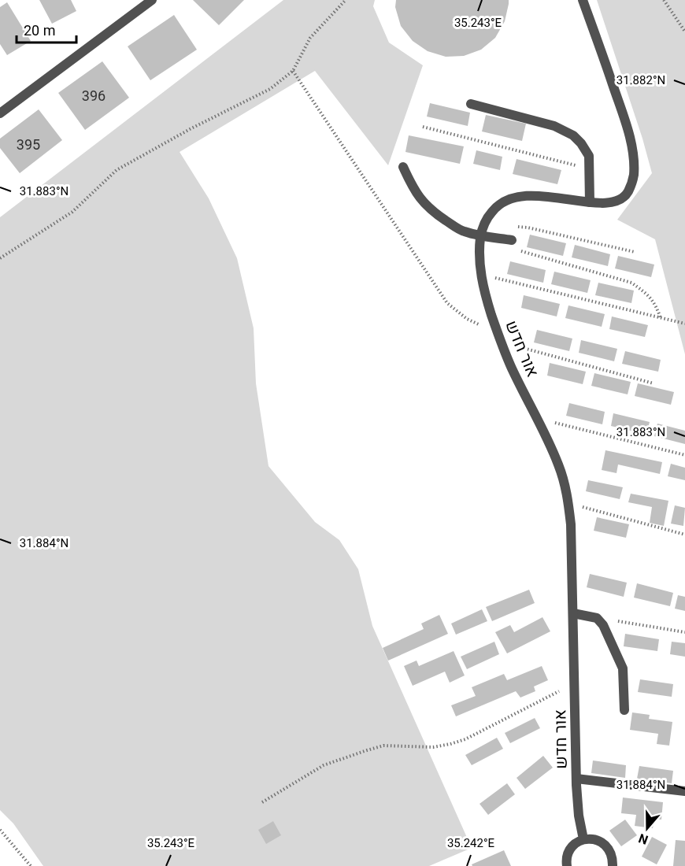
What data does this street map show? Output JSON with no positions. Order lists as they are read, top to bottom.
{
  "streets": {
    "street": ["אור חדש"]
  },
  "house_numbers": ["396", "395"],
  "scale_bar": "20 m",
  "north": "bottom",
  "coordinates": [
    "35.243°E",
    "31.882°N",
    "31.883°N",
    "31.884°N",
    "35.242°E"
  ]
}
